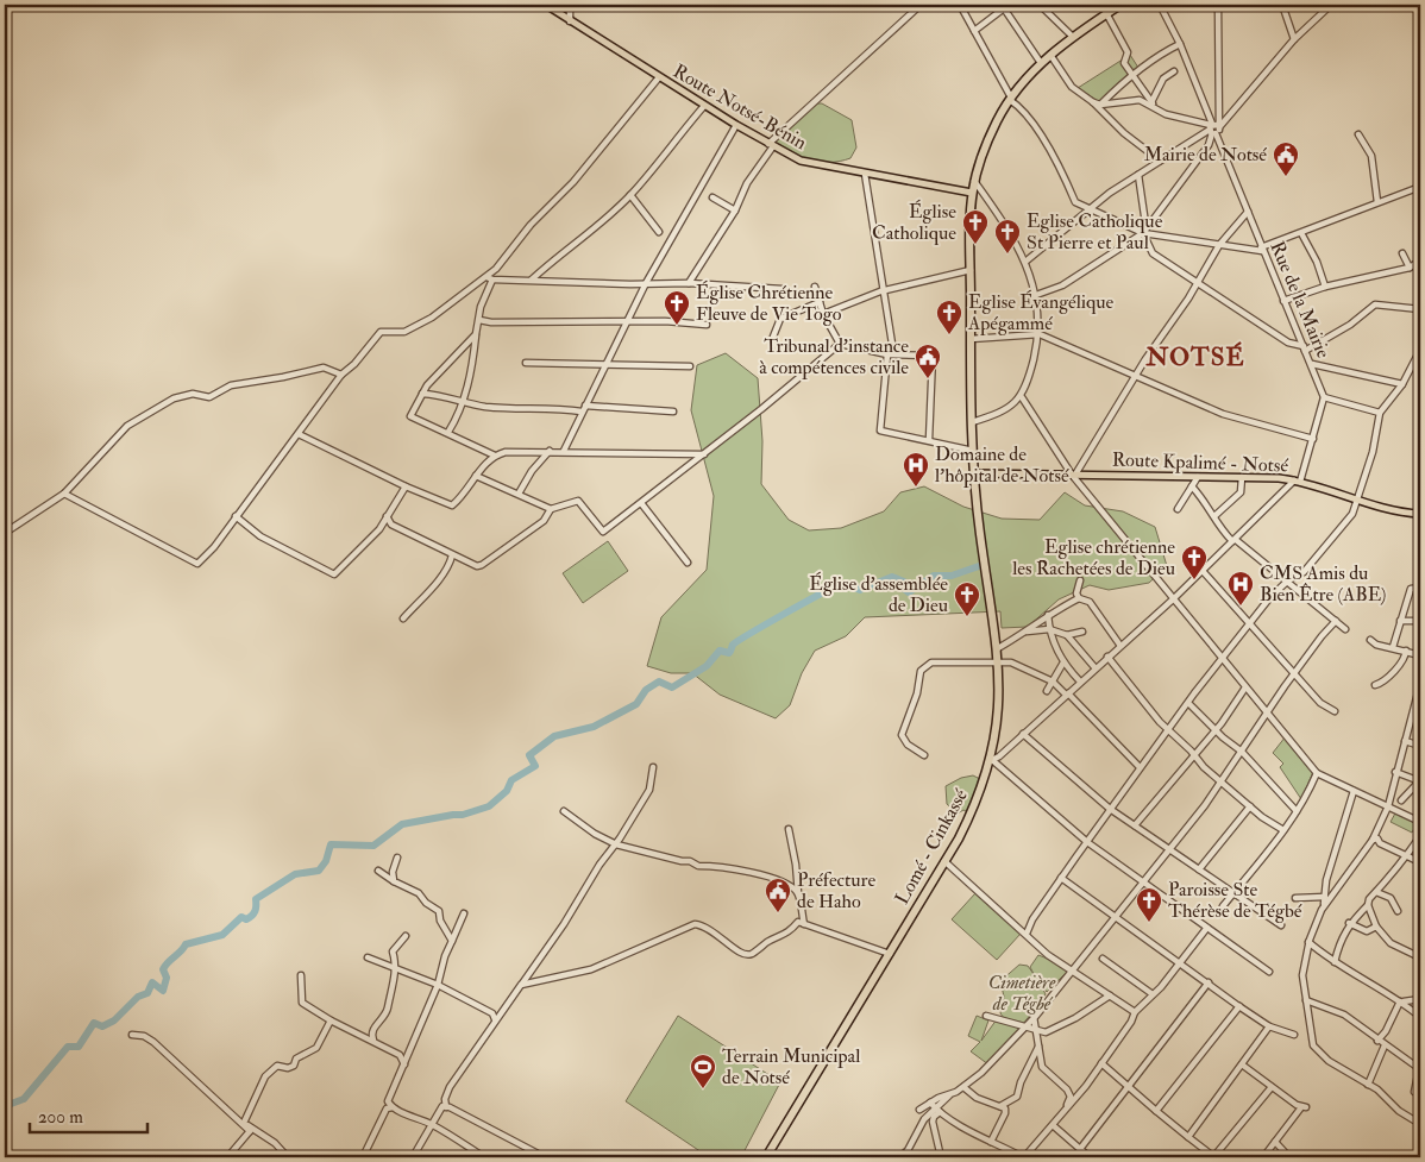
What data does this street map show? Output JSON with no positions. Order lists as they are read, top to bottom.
{
  "streets": {
    "highway": ["Lomé - Cinkassé"],
    "main road": ["Route Notsé-Bénin", "Route Kpalimé - Notsé"],
    "street": ["Rue de la Mairie"]
  },
  "crossings": [
    ["Route Notsé-Bénin", "Lomé - Cinkassé"],
    ["Route Kpalimé - Notsé", "Lomé - Cinkassé"]
  ],
  "districts": ["NOTSÉ"],
  "parks": ["Cimetière de Tégbé"],
  "places": {
    "public building": ["Mairie de Notsé", "Tribunal d'instance à compétences civile", "Préfecture de Haho"],
    "church": [
      "Église Catholique",
      "Eglise Catholique St Pierre et Paul",
      "Église Chrétienne Fleuve de Vie Togo",
      "Eglise Évangélique Apégammé",
      "Eglise chrétienne les Rachetées de Dieu",
      "Église d'assemblée de Dieu",
      "Paroisse Ste Thérèse de Tégbé"
    ],
    "hospital": ["Domaine de l'hôpital de Notsé", "CMS Amis du Bien Être (ABE)"],
    "sports": ["Terrain Municipal de Notsé"]
  },
  "scale_bar": "200 m"
}
